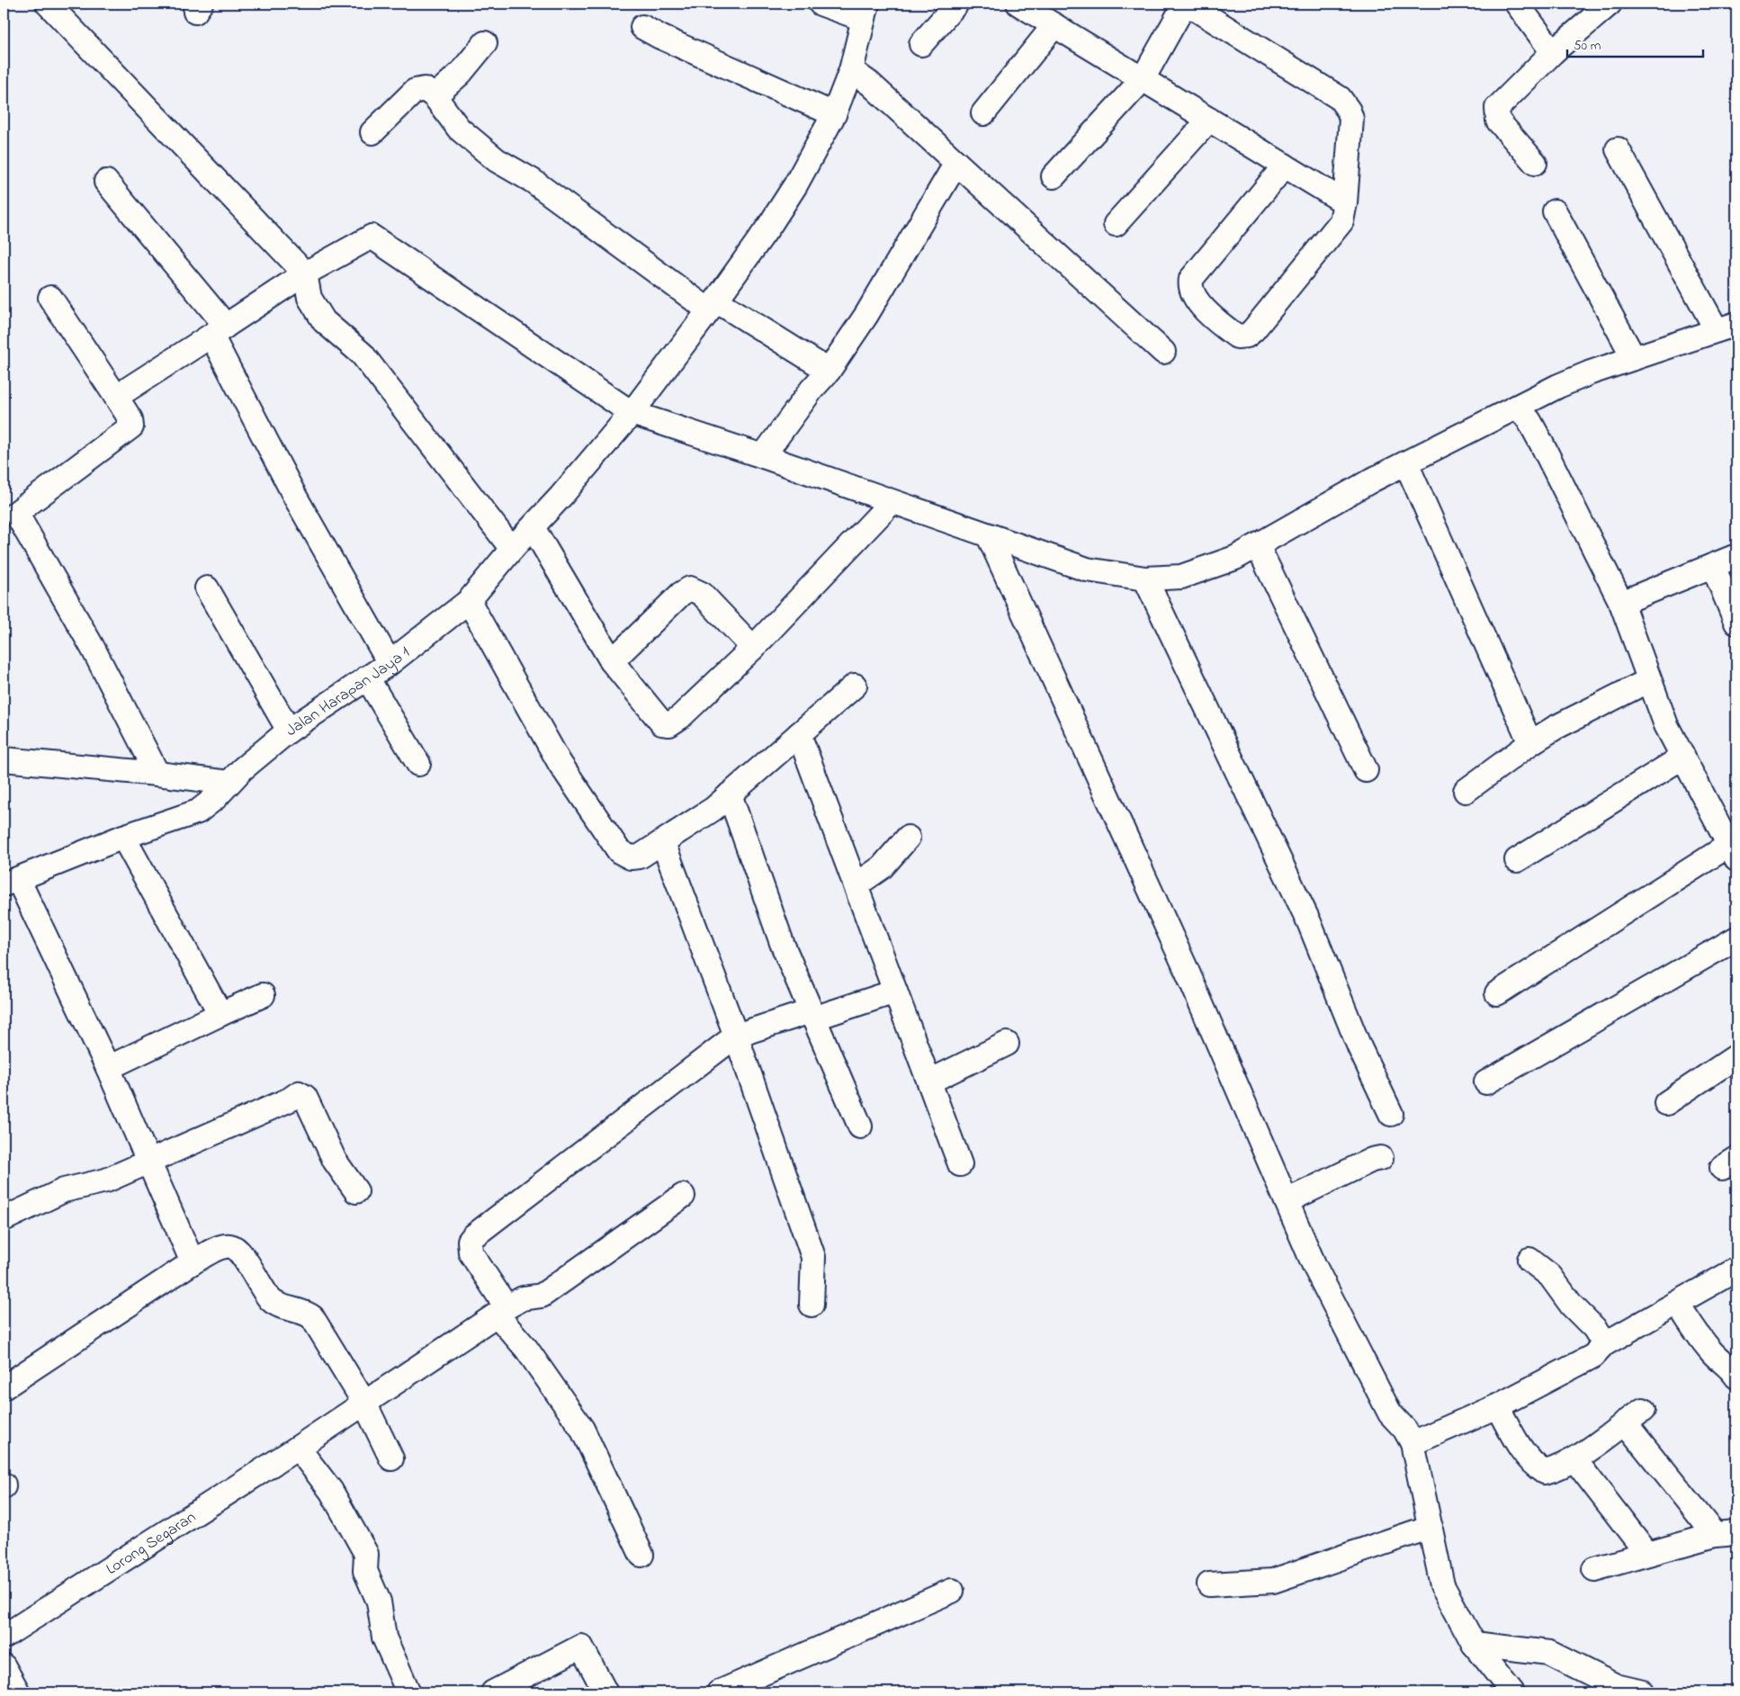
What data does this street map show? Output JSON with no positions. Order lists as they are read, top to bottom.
{
  "streets": {
    "street": ["Jalan Harapan Jaya 1", "Lorong Segaran"]
  },
  "scale_bar": "50 m"
}
